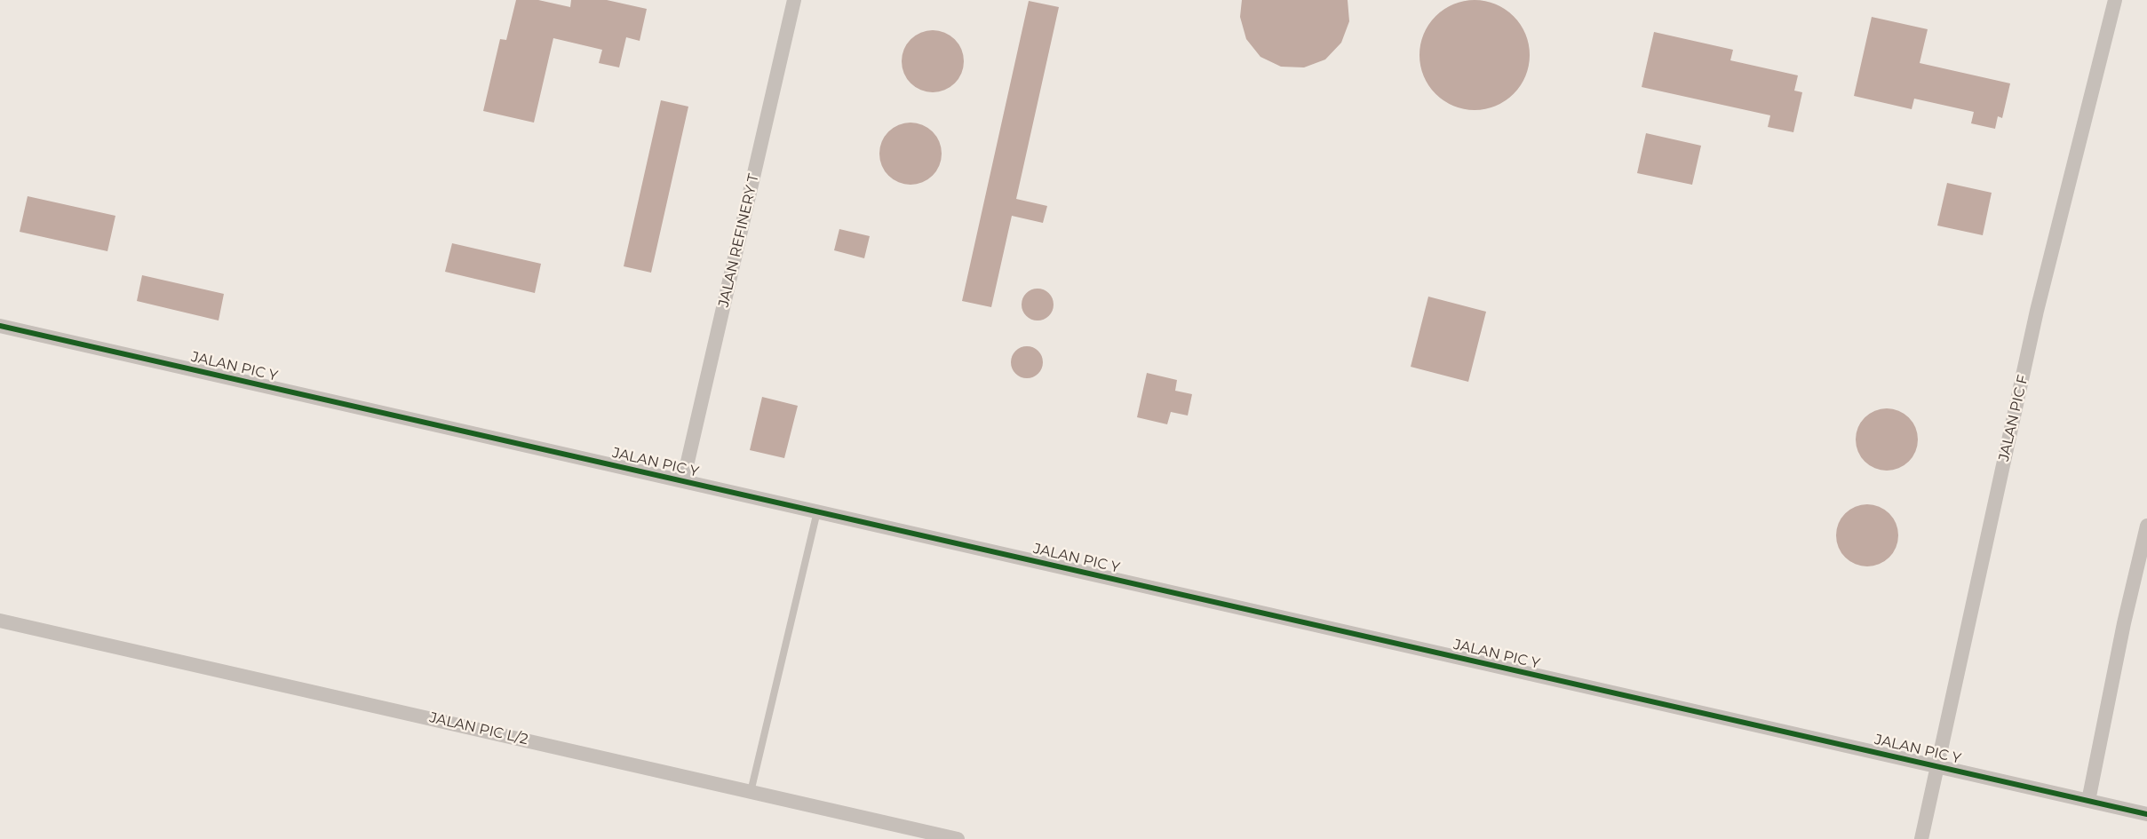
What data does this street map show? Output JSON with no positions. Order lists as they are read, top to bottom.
{
  "streets": {
    "street": [
      "JALAN REFINERY T",
      "JALAN PIC Y",
      "JALAN PIC F",
      "JALAN PIC L/2"
    ]
  },
  "crossings": [
    ["JALAN REFINERY T", "JALAN PIC Y"],
    ["JALAN PIC Y", "JALAN PIC F"]
  ]
}
